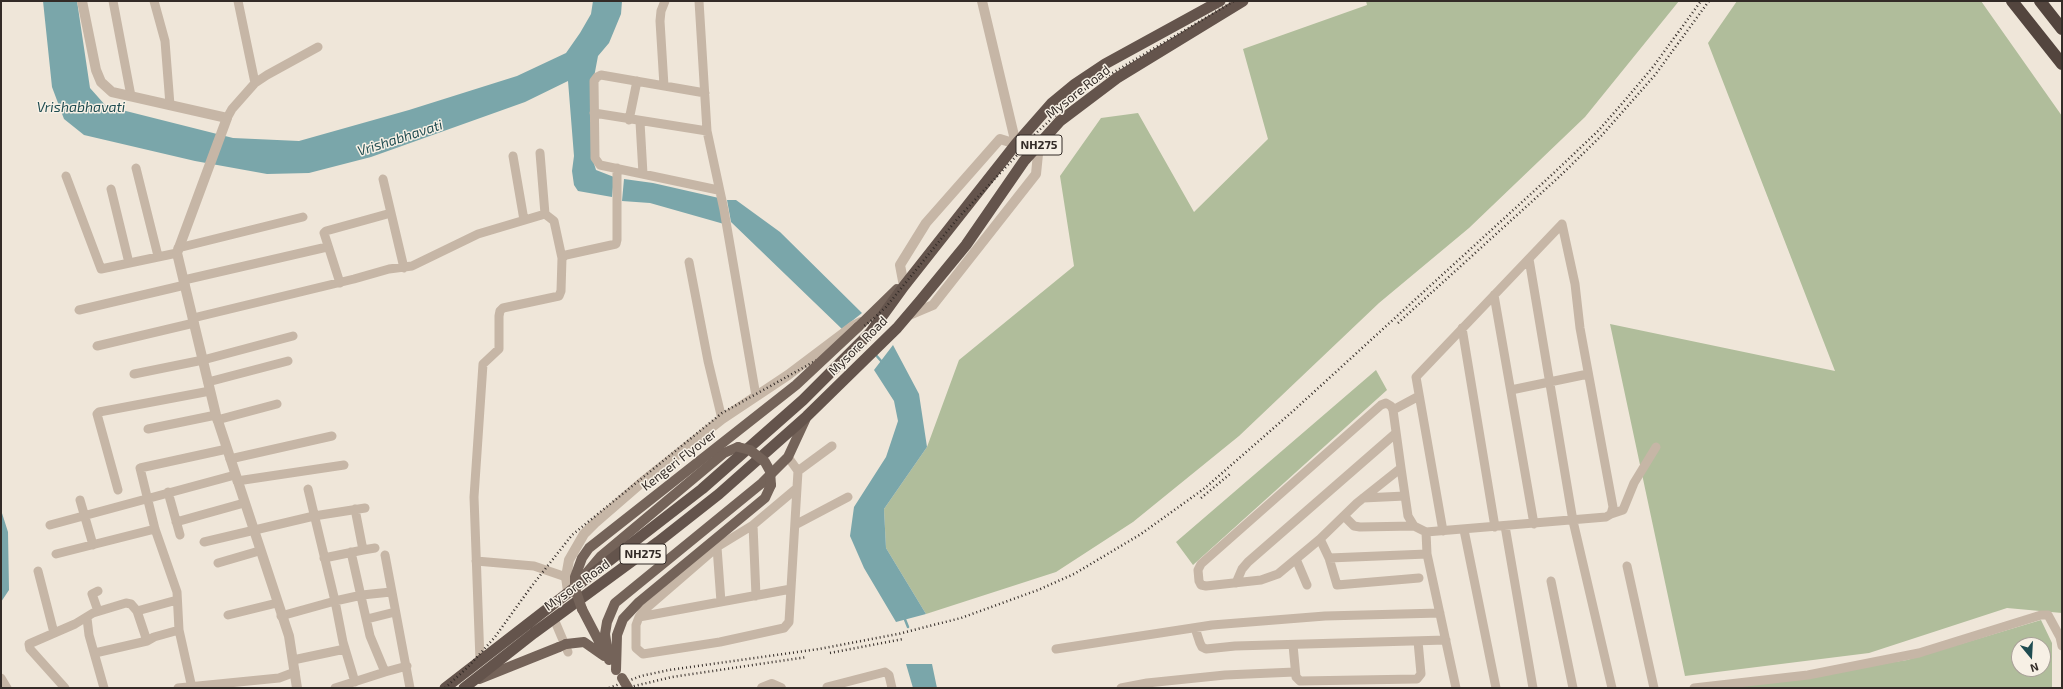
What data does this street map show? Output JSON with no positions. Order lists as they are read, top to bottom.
{
  "streets": {
    "highway": ["Mysore Road", "NH275"],
    "main road": ["Kengeri Flyover"]
  },
  "crossings": [
    ["Mysore Road", "Kengeri Flyover"]
  ],
  "water": ["Vrishabhavati"],
  "north": "bottom"
}
